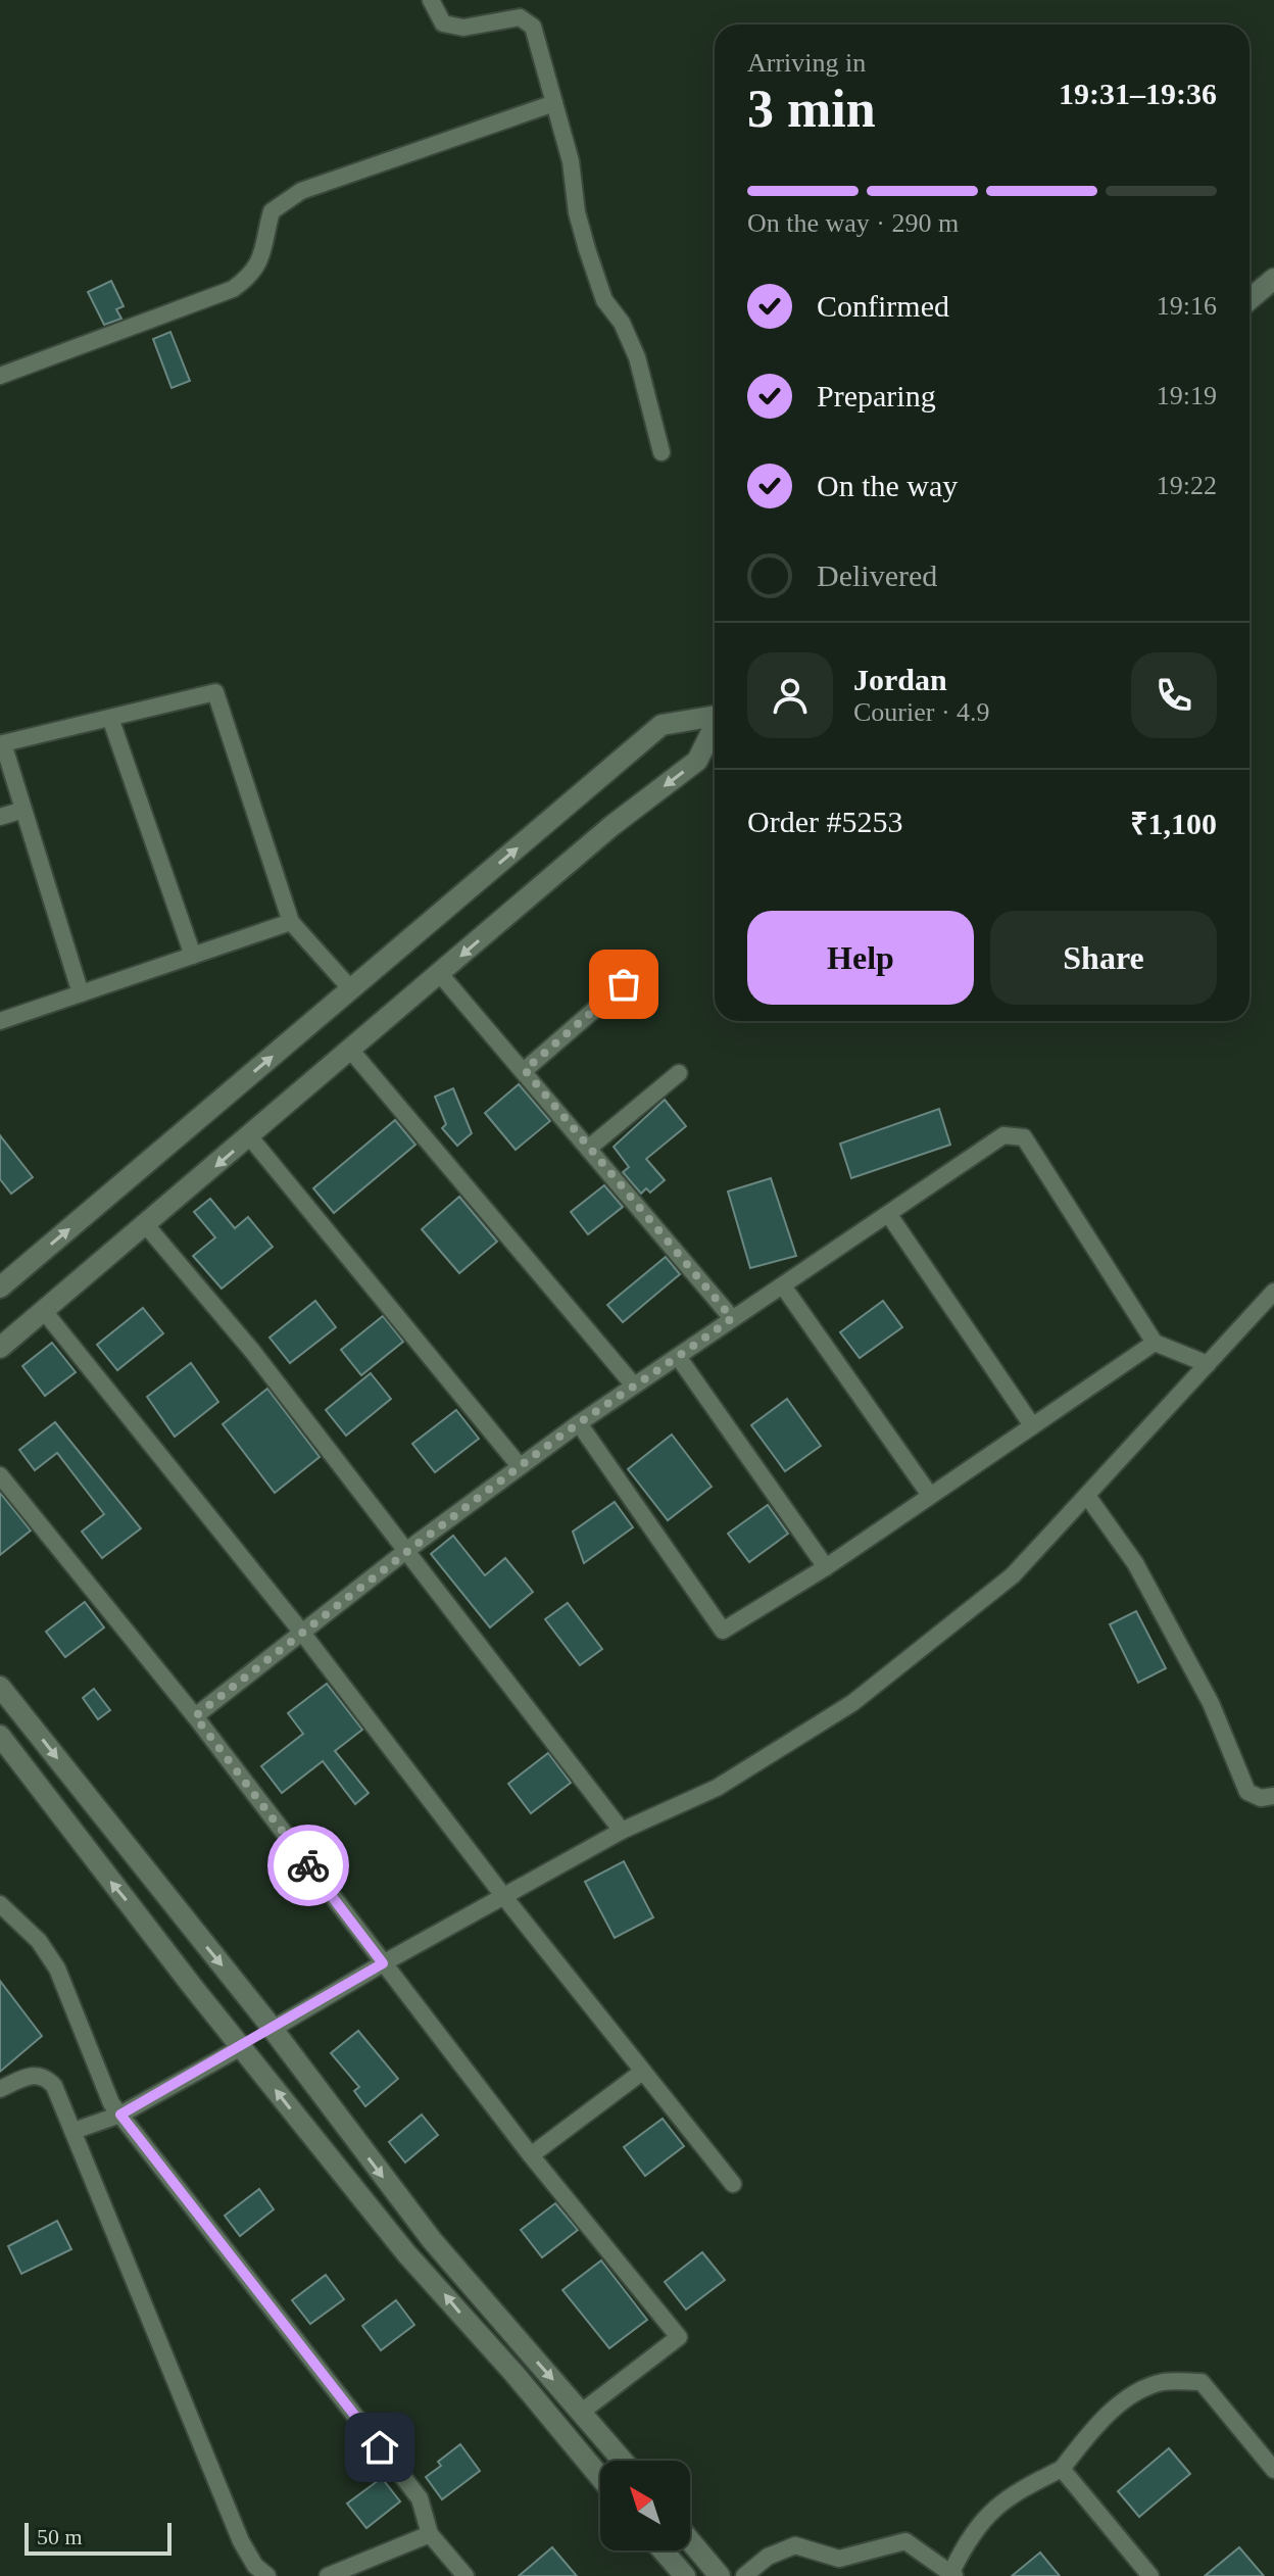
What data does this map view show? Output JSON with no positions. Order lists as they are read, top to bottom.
{
  "scale_bar": "50 m",
  "north": "top left",
  "page": {
    "heading": ["3 min", "Arriving in", "19:31–19:36"],
    "panel": [
      "Jordan",
      "Courier · 4.9",
      "Order #5253",
      "₹1,100"
    ],
    "bar": "On the way · 290 m",
    "list": [
      ["Confirmed", "19:16"],
      ["Preparing", "19:19"],
      ["On the way", "19:22"],
      "Delivered"
    ],
    "buttons": ["Help", "Share"],
    "scale": "50 m"
  }
}
